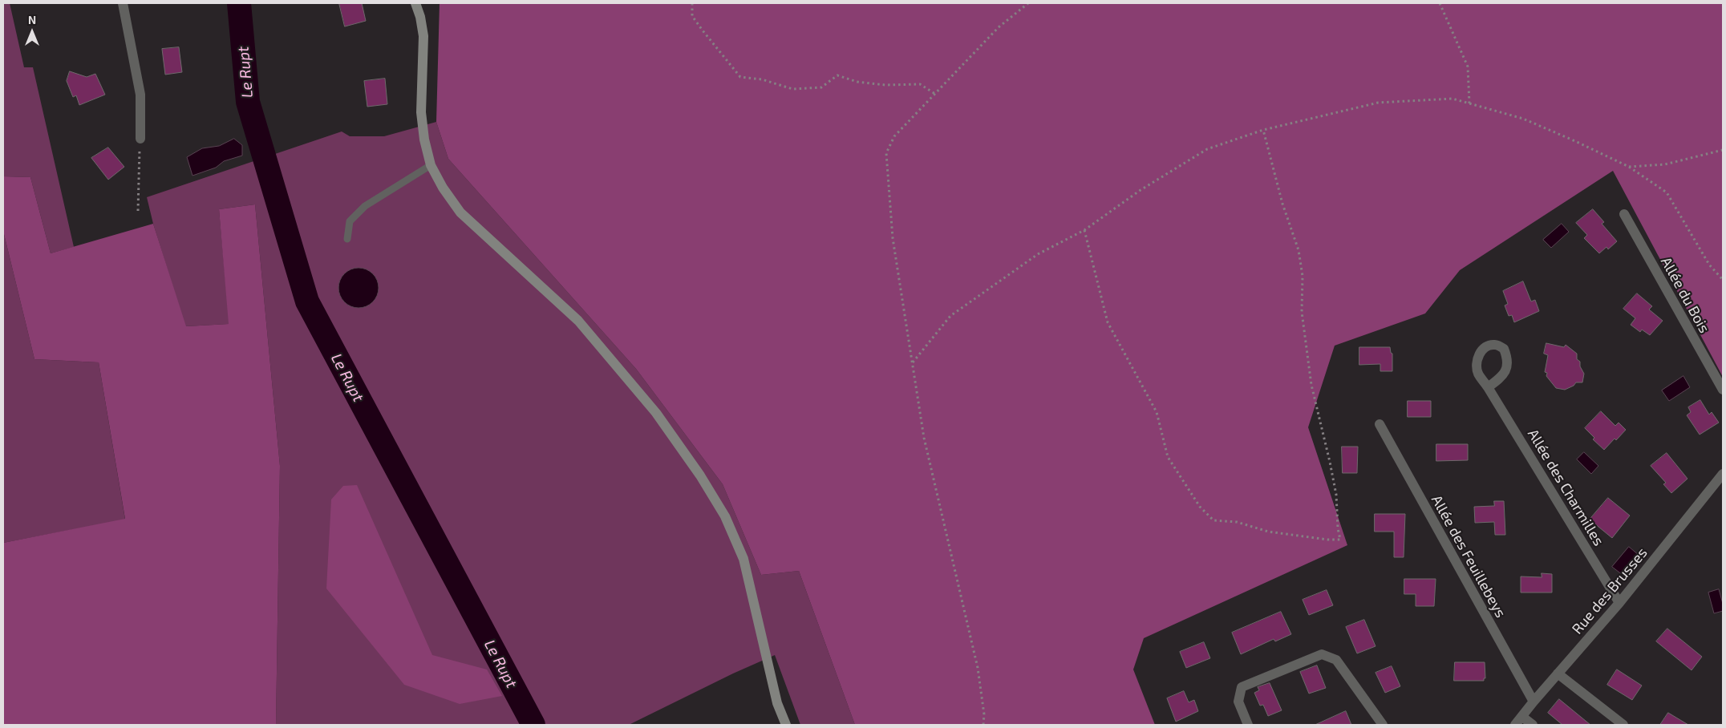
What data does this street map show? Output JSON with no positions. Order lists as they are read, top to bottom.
{
  "streets": {
    "street": [
      "Allée du Bois",
      "Allée des Charmilles",
      "Allée des Feuillebeys",
      "Rue des Brusses"
    ]
  },
  "crossings": [
    ["Allée des Charmilles", "Rue des Brusses"],
    ["Allée des Feuillebeys", "Rue des Brusses"]
  ],
  "water": ["Le Rupt"],
  "north": "top"
}
